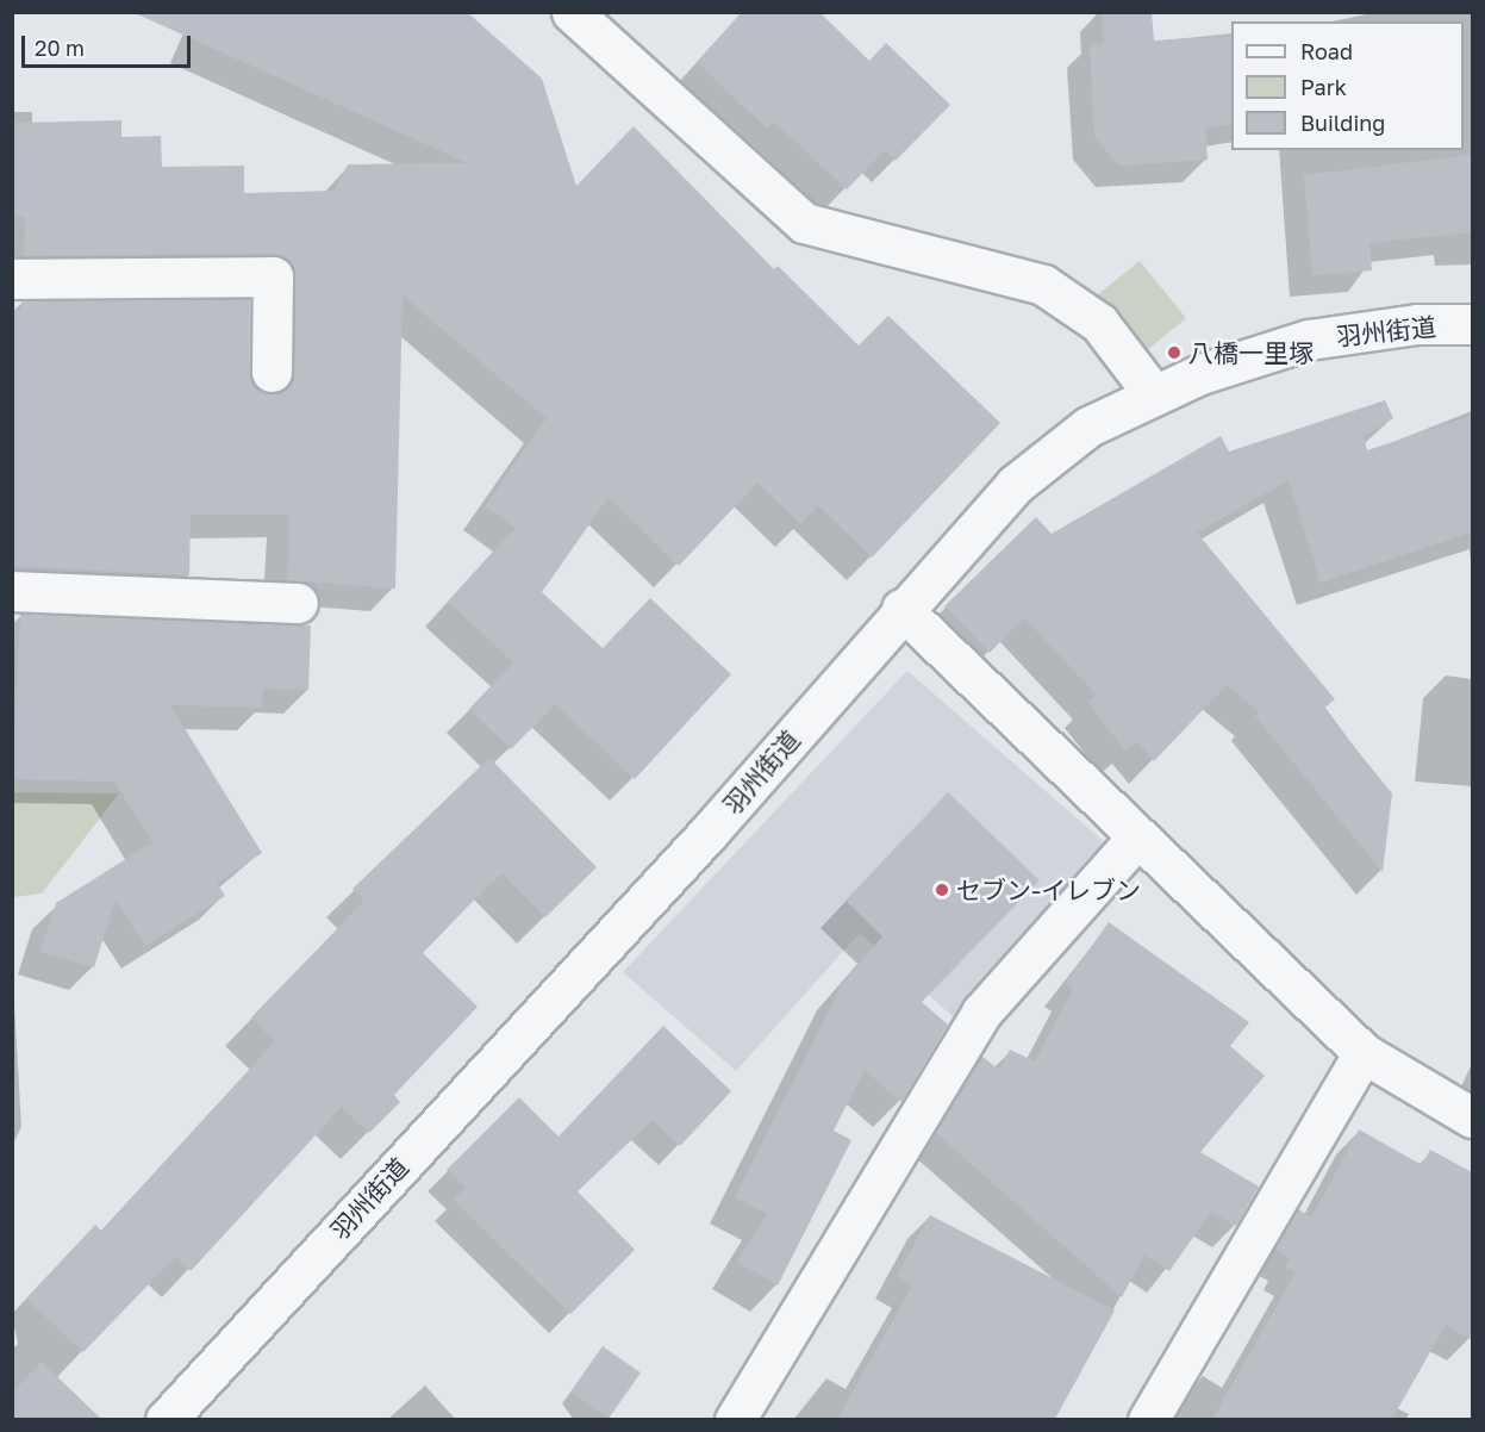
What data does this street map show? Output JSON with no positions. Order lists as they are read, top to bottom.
{
  "streets": {
    "street": ["羽州街道"]
  },
  "places": ["八橋一里塚", "セブン-イレブン"],
  "legend": ["Road", "Park", "Building"],
  "scale_bar": "20 m"
}
